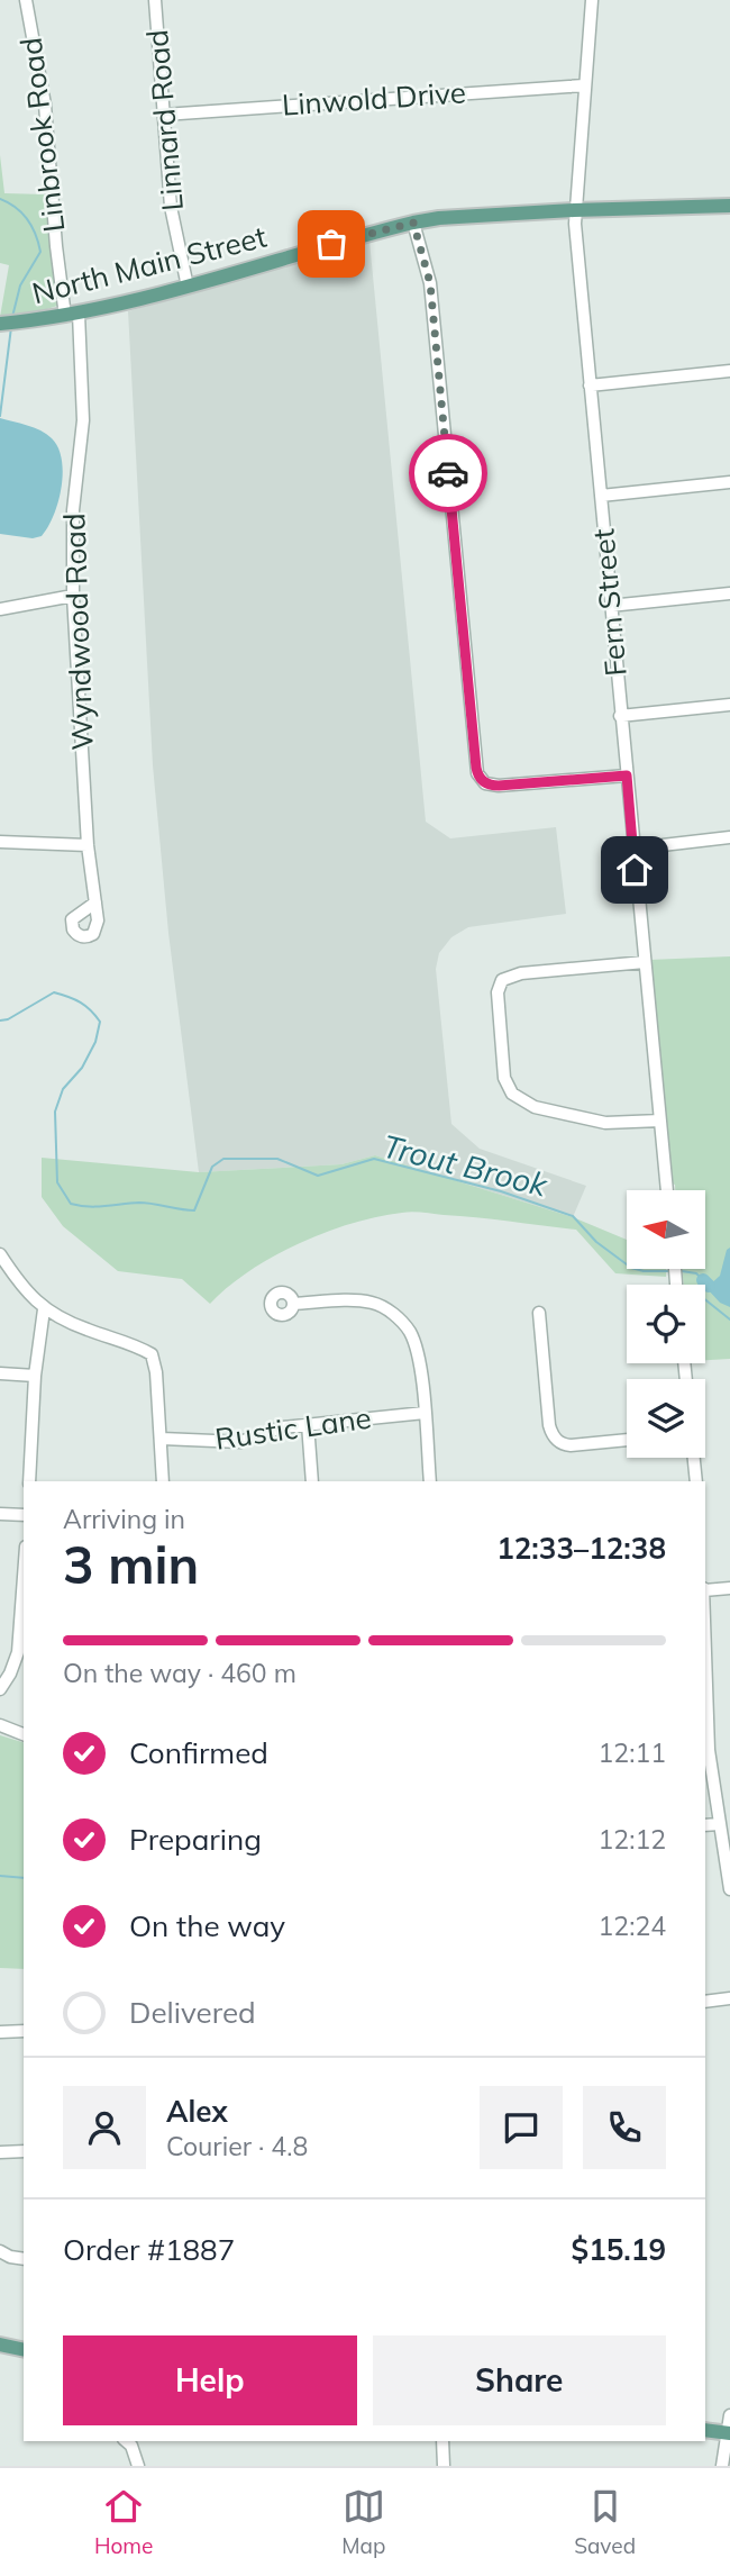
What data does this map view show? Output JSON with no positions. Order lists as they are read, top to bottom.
{
  "streets": {
    "main road": ["North Main Street"],
    "street": [
      "Linwold Drive",
      "Linnard Road",
      "Linbrook Road",
      "Fern Street",
      "Wyndwood Road",
      "Rustic Lane"
    ]
  },
  "crossings": [
    ["Linwold Drive", "Linnard Road"],
    ["Linwold Drive", "Fern Street"],
    ["Linnard Road", "North Main Street"],
    ["Linbrook Road", "North Main Street"],
    ["Linbrook Road", "Wyndwood Road"],
    ["North Main Street", "Fern Street"],
    ["North Main Street", "Wyndwood Road"]
  ],
  "water": ["Trout Brook"],
  "north": "left",
  "page": {
    "heading": ["3 min", "Arriving in", "12:33–12:38"],
    "panel": [
      "Alex",
      "Courier · 4.8",
      "Order #1887",
      "$15.19"
    ],
    "bar": "On the way · 460 m",
    "list": [
      ["Confirmed", "12:11"],
      ["Preparing", "12:12"],
      ["On the way", "12:24"],
      "Delivered"
    ],
    "buttons": ["Help", "Share"],
    "tabs": ["Home", "Map", "Saved"]
  }
}
